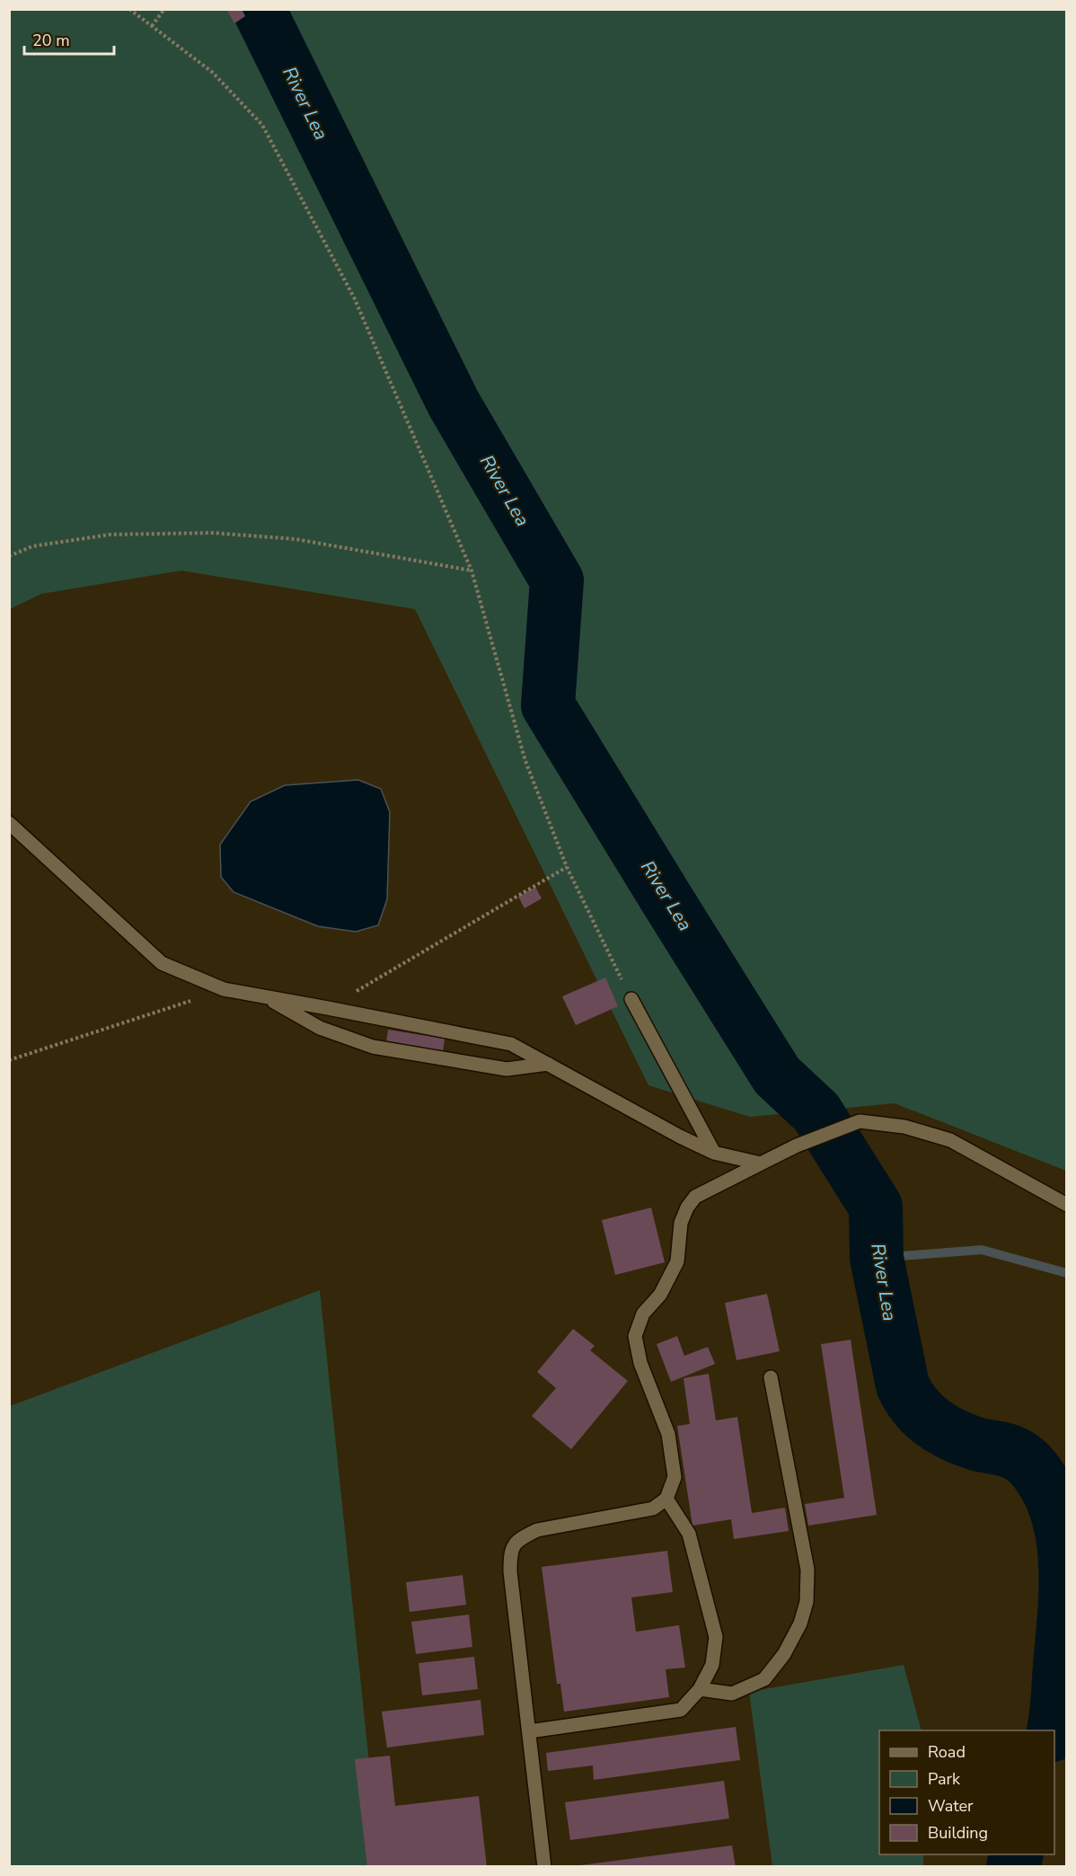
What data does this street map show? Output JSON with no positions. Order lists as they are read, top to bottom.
{
  "water": ["River Lea"],
  "legend": [
    "Road",
    "Park",
    "Water",
    "Building"
  ],
  "scale_bar": "20 m"
}
